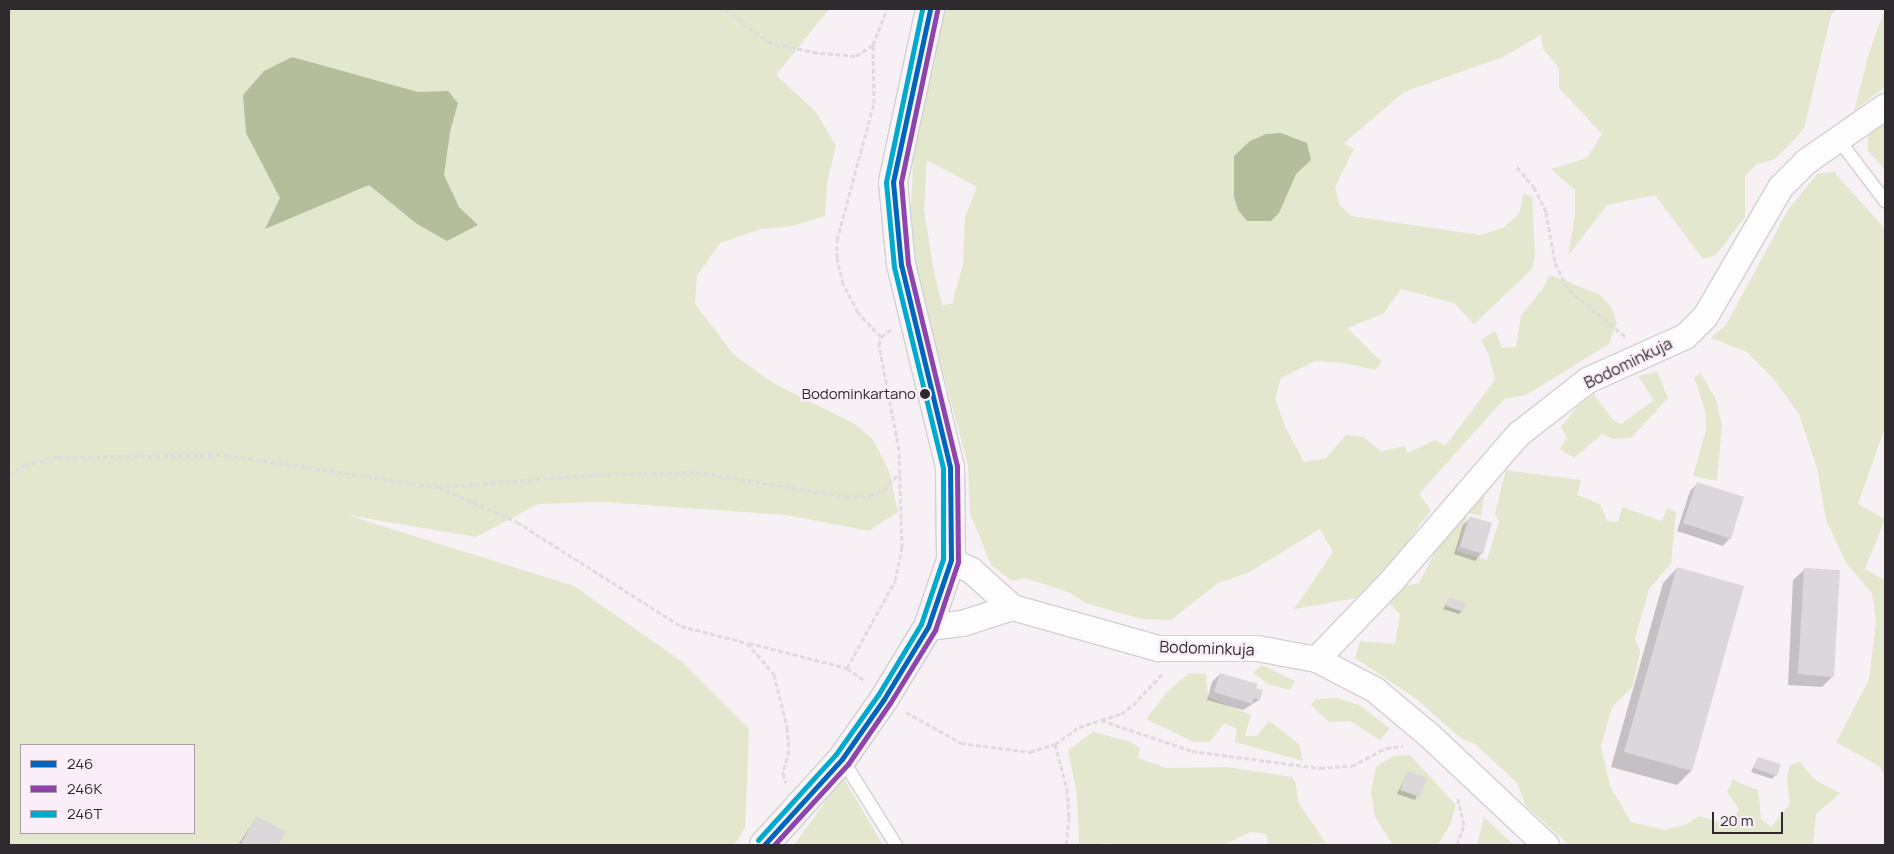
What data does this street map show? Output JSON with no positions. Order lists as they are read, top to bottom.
{
  "streets": {
    "street": ["Bodominkuja"]
  },
  "places": ["Bodominkartano"],
  "lines": ["transit line 246", "transit line 246T", "transit line 246K"],
  "legend": ["246", "246K", "246T"],
  "scale_bar": "20 m"
}
